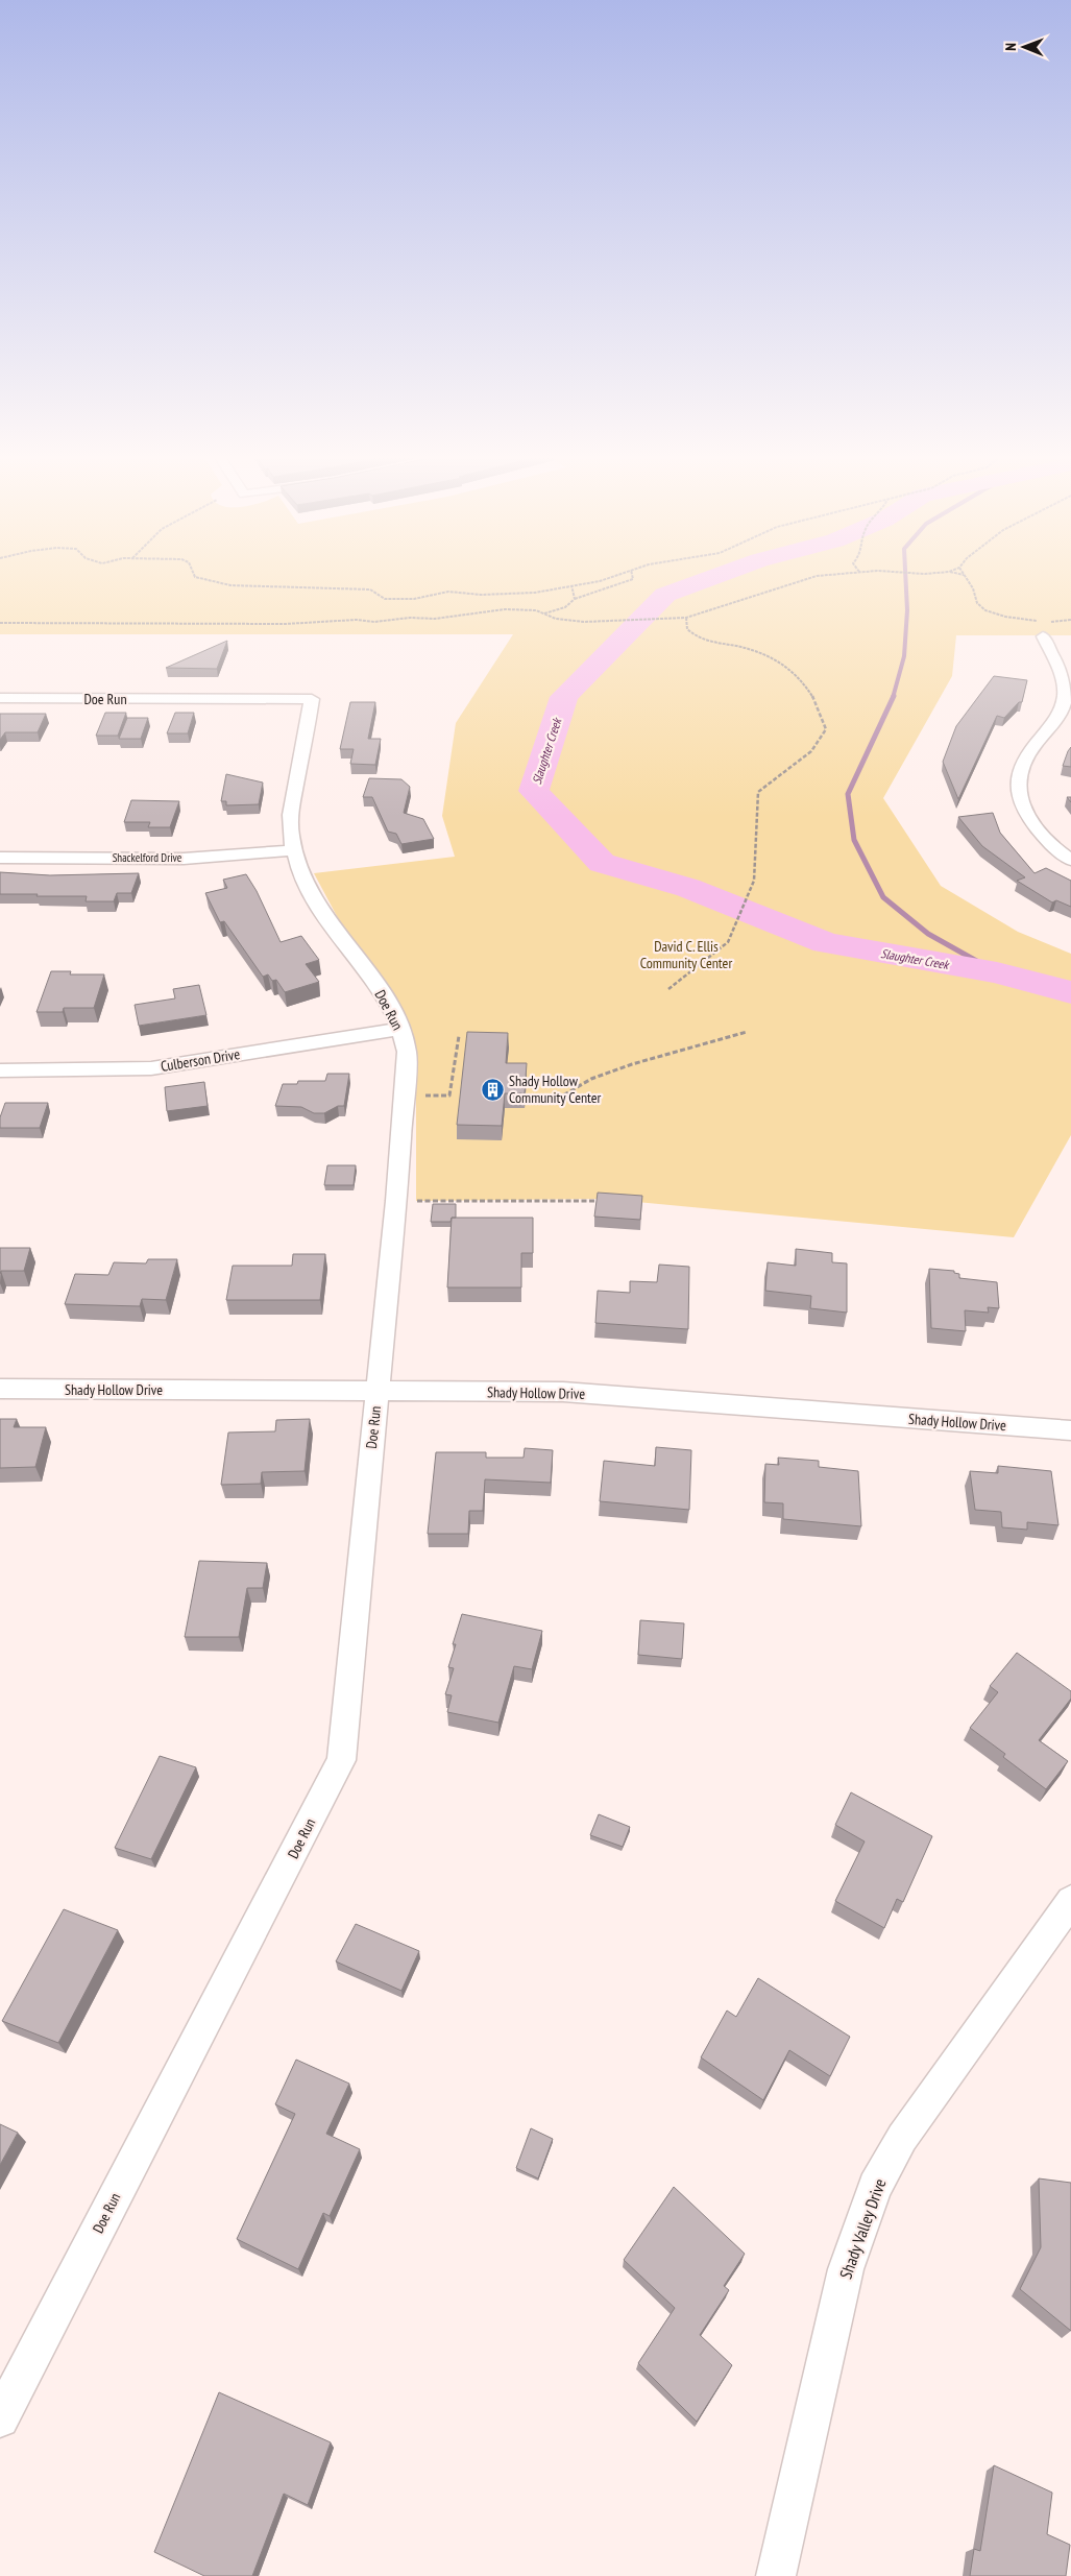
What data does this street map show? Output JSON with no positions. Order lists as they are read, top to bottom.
{
  "streets": {
    "street": [
      "Doe Run",
      "Shackelford Drive",
      "Culberson Drive",
      "Shady Hollow Drive",
      "Shady Valley Drive"
    ]
  },
  "crossings": [
    ["Doe Run", "Shackelford Drive"],
    ["Doe Run", "Culberson Drive"],
    ["Doe Run", "Shady Hollow Drive"]
  ],
  "water": ["Slaughter Creek"],
  "parks": ["David C. Ellis Community Center"],
  "places": {
    "building": ["Shady Hollow Community Center"]
  },
  "north": "left"
}
